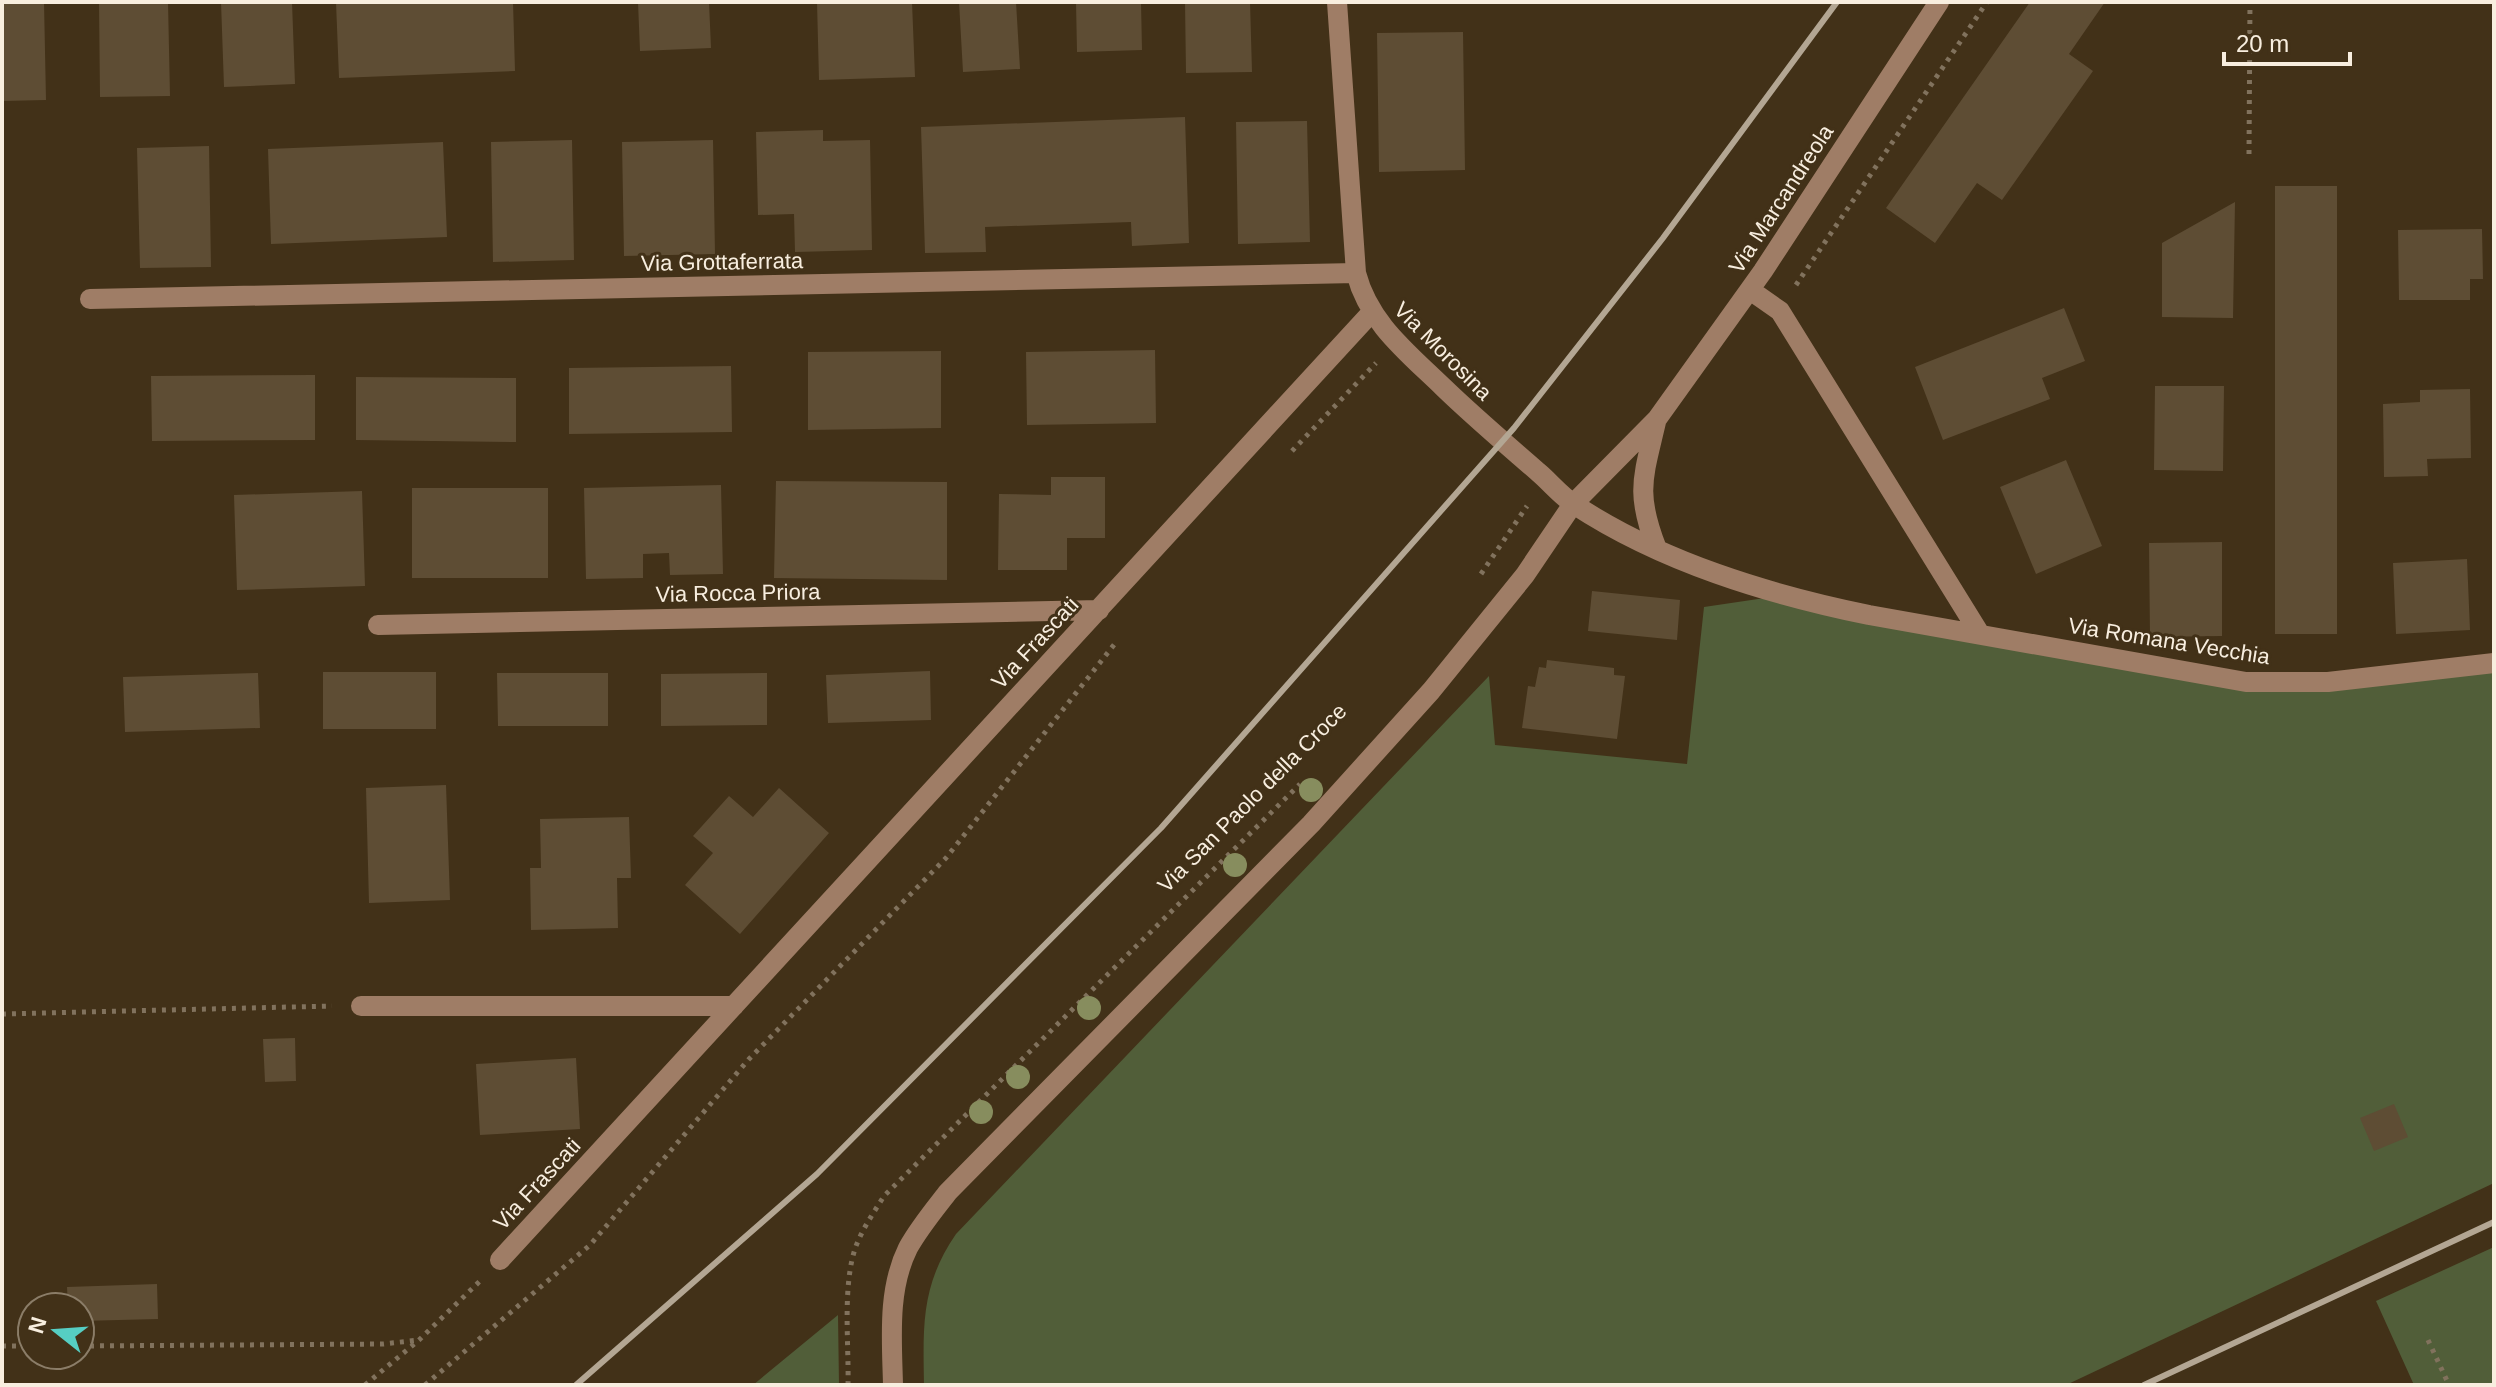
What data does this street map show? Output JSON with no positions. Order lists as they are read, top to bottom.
{
  "streets": {
    "street": [
      "Via Marcandreola",
      "Via Grottaferrata",
      "Via Morosina",
      "Via Rocca Priora",
      "Via Romana Vecchia",
      "Via Frascati"
    ],
    "path": ["Via San Paolo della Croce"]
  },
  "crossings": [
    ["Via Marcandreola", "Via Morosina"],
    ["Via Marcandreola", "Via Romana Vecchia"],
    ["Via Grottaferrata", "Via Morosina"],
    ["Via Morosina", "Via Romana Vecchia"],
    ["Via Morosina", "Via Frascati"],
    ["Via Rocca Priora", "Via Frascati"]
  ],
  "scale_bar": "20 m",
  "north": "left"
}
